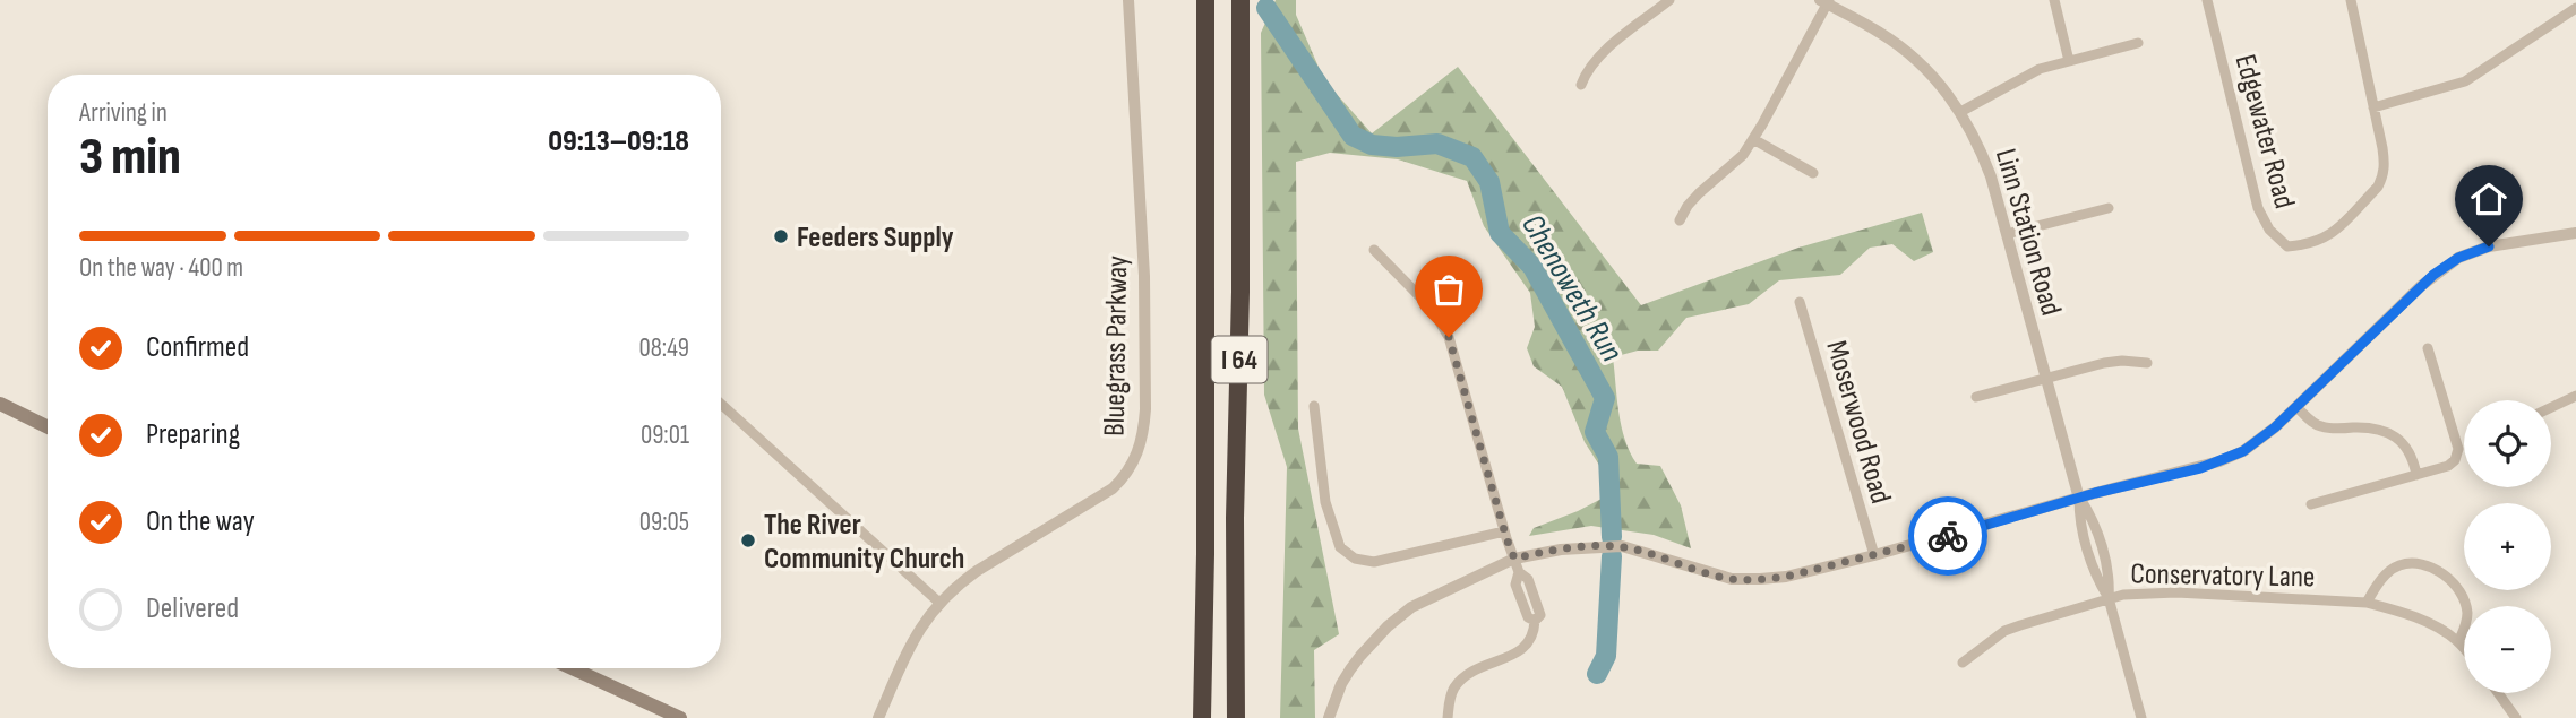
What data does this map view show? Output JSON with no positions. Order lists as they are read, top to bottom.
{
  "streets": {
    "highway": ["I 64"],
    "street": [
      "Edgewater Road",
      "Linn Station Road",
      "Bluegrass Parkway",
      "Moserwood Road",
      "Conservatory Lane"
    ]
  },
  "crossings": [
    ["Linn Station Road", "Conservatory Lane"]
  ],
  "water": ["Chenoweth Run"],
  "places": ["Feeders Supply", "The River Community Church"],
  "page": {
    "heading": ["3 min", "Arriving in", "09:13–09:18"],
    "bar": "On the way · 400 m",
    "list": [
      ["Confirmed", "08:49"],
      ["Preparing", "09:01"],
      ["On the way", "09:05"],
      "Delivered"
    ],
    "map_buttons": ["+", "−"]
  }
}
